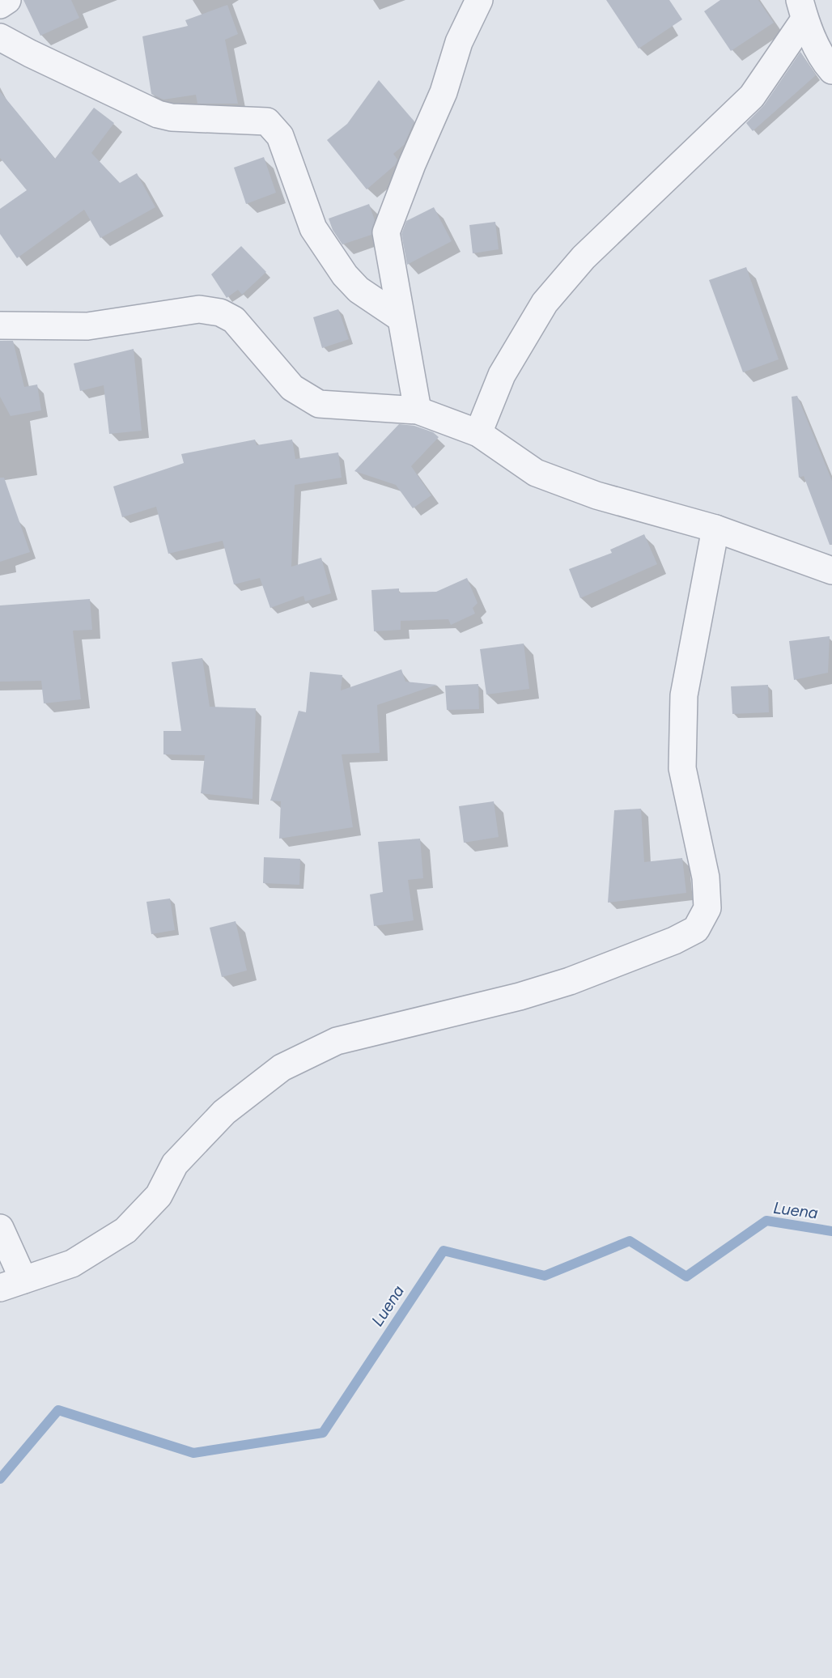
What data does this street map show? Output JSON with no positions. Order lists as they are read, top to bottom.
{
  "water": ["Luena"]
}
